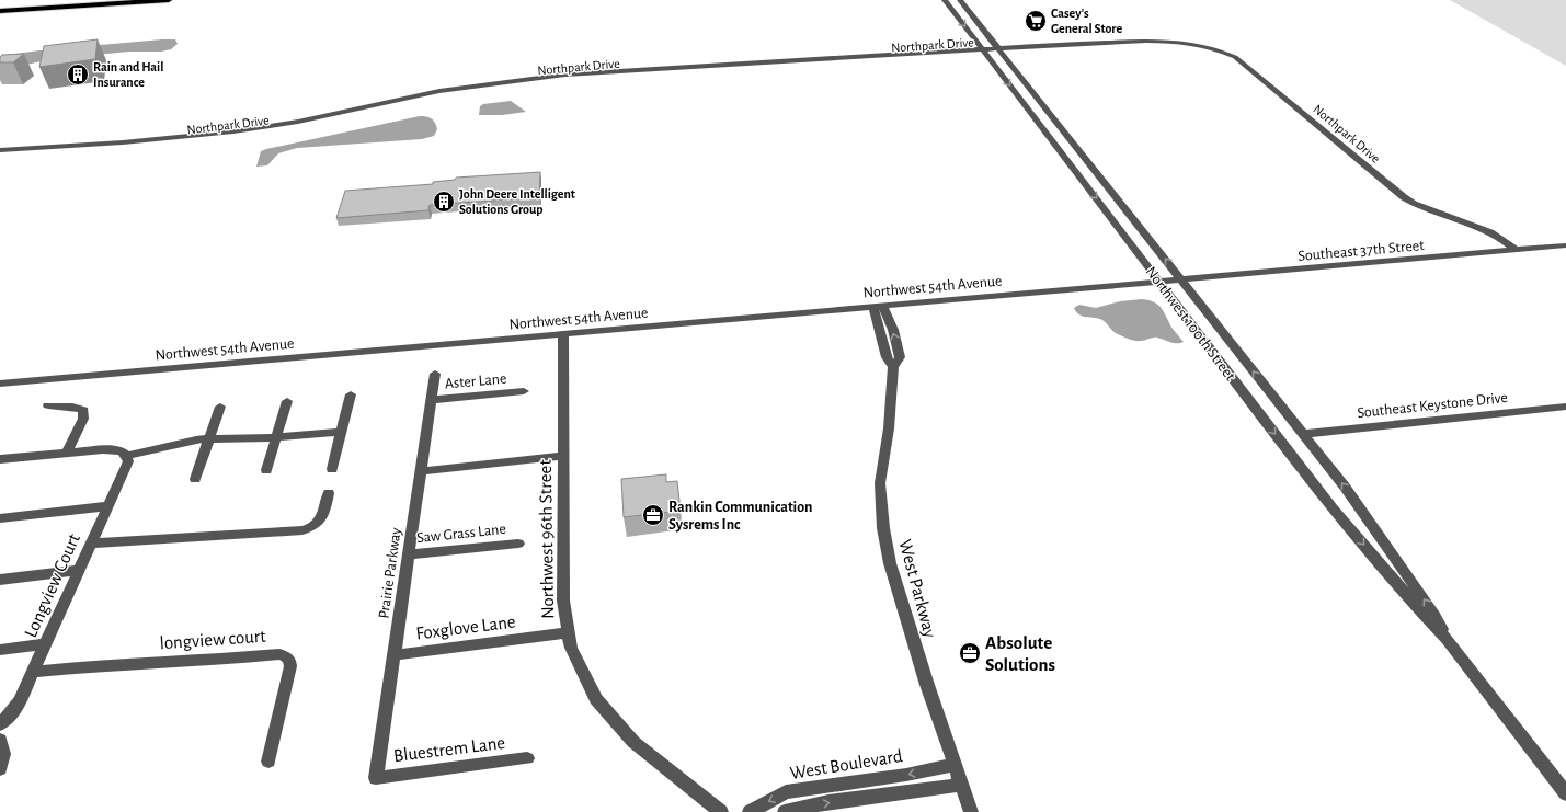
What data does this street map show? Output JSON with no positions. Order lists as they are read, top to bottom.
{
  "streets": {
    "street": [
      "Northpark Drive",
      "Southeast 37th Street",
      "Northwest 54th Avenue",
      "Northwest 100th Street",
      "Aster Lane",
      "Southeast Keystone Drive",
      "Saw Grass Lane",
      "Northwest 96th Street",
      "Prairie Parkway",
      "Longview Court",
      "West Parkway",
      "Foxglove Lane",
      "longview court",
      "Bluestrem Lane",
      "West Boulevard"
    ]
  },
  "crossings": [
    ["Northpark Drive", "Southeast 37th Street"],
    ["Northpark Drive", "Northwest 100th Street"],
    ["Southeast 37th Street", "Northwest 54th Avenue"],
    ["Southeast 37th Street", "Northwest 100th Street"],
    ["Northwest 54th Avenue", "Northwest 100th Street"],
    ["Northwest 54th Avenue", "Northwest 96th Street"],
    ["Northwest 54th Avenue", "West Parkway"],
    ["Northwest 100th Street", "Southeast Keystone Drive"],
    ["Aster Lane", "Prairie Parkway"],
    ["Saw Grass Lane", "Prairie Parkway"],
    ["Northwest 96th Street", "Foxglove Lane"],
    ["Prairie Parkway", "Foxglove Lane"],
    ["Prairie Parkway", "Bluestrem Lane"],
    ["Longview Court", "longview court"],
    ["West Parkway", "West Boulevard"]
  ],
  "places": {
    "supermarket": ["Casey's General Store"],
    "building": ["Rain and Hail Insurance", "John Deere Intelligent Solutions Group"],
    "office": ["Rankin Communication Sysrems Inc", "Absolute Solutions"]
  }
}
